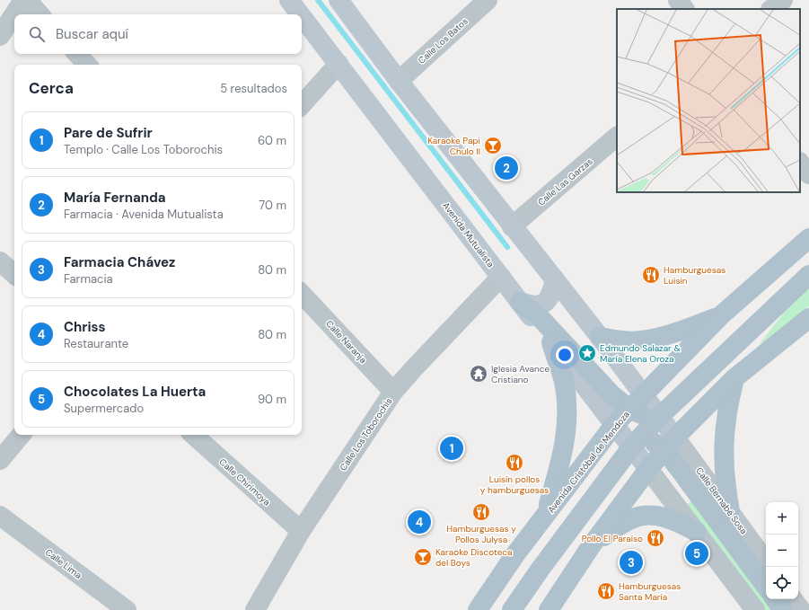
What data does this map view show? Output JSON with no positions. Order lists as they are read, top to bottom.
{
  "streets": {
    "main road": ["Avenida Mutualista", "Avenida Cristóbal de Mendoza"],
    "street": [
      "Calle Los Batos",
      "Calle Las Garzas",
      "Calle Naranja",
      "Calle Los Toborochis",
      "Calle Chirimoya",
      "Calle Bernabé Sosa",
      "Calle Lima"
    ]
  },
  "crossings": [
    ["Avenida Mutualista", "Calle Los Toborochis"],
    ["Avenida Mutualista", "Avenida Cristóbal de Mendoza"],
    ["Calle Naranja", "Calle Los Toborochis"],
    ["Calle Los Toborochis", "Calle Chirimoya"]
  ],
  "places": {
    "bar": ["Karaoke Papi Chulo II", "Karaoke Discoteca del Boys"],
    "restaurant": [
      "Hamburguesas Luisin",
      "Luisín pollos y hamburguesas",
      "Hamburguesas y Pollos Julysa",
      "Pollo El Paraíso",
      "Hamburguesas Santa María"
    ],
    "place": ["Edmundo Salazar & María Elena Oroza"],
    "temple": ["Iglesia Avance Cristiano"]
  },
  "page": {
    "search": "Buscar aquí",
    "heading": ["Cerca", "5 resultados"],
    "list": [
      {
        "mark": "1",
        "name": "Pare de Sufrir",
        "note": "Templo · Calle Los Toborochis",
        "value": "60 m"
      },
      {
        "mark": "2",
        "name": "María Fernanda",
        "note": "Farmacia · Avenida Mutualista",
        "value": "70 m"
      },
      {
        "mark": "3",
        "name": "Farmacia Chávez",
        "note": "Farmacia",
        "value": "80 m"
      },
      {
        "mark": "4",
        "name": "Chriss",
        "note": "Restaurante",
        "value": "80 m"
      },
      {
        "mark": "5",
        "name": "Chocolates La Huerta",
        "note": "Supermercado",
        "value": "90 m"
      }
    ],
    "pins": [
      "2",
      "1",
      "4",
      "5",
      "3"
    ],
    "map_buttons": ["+", "−"]
  }
}
